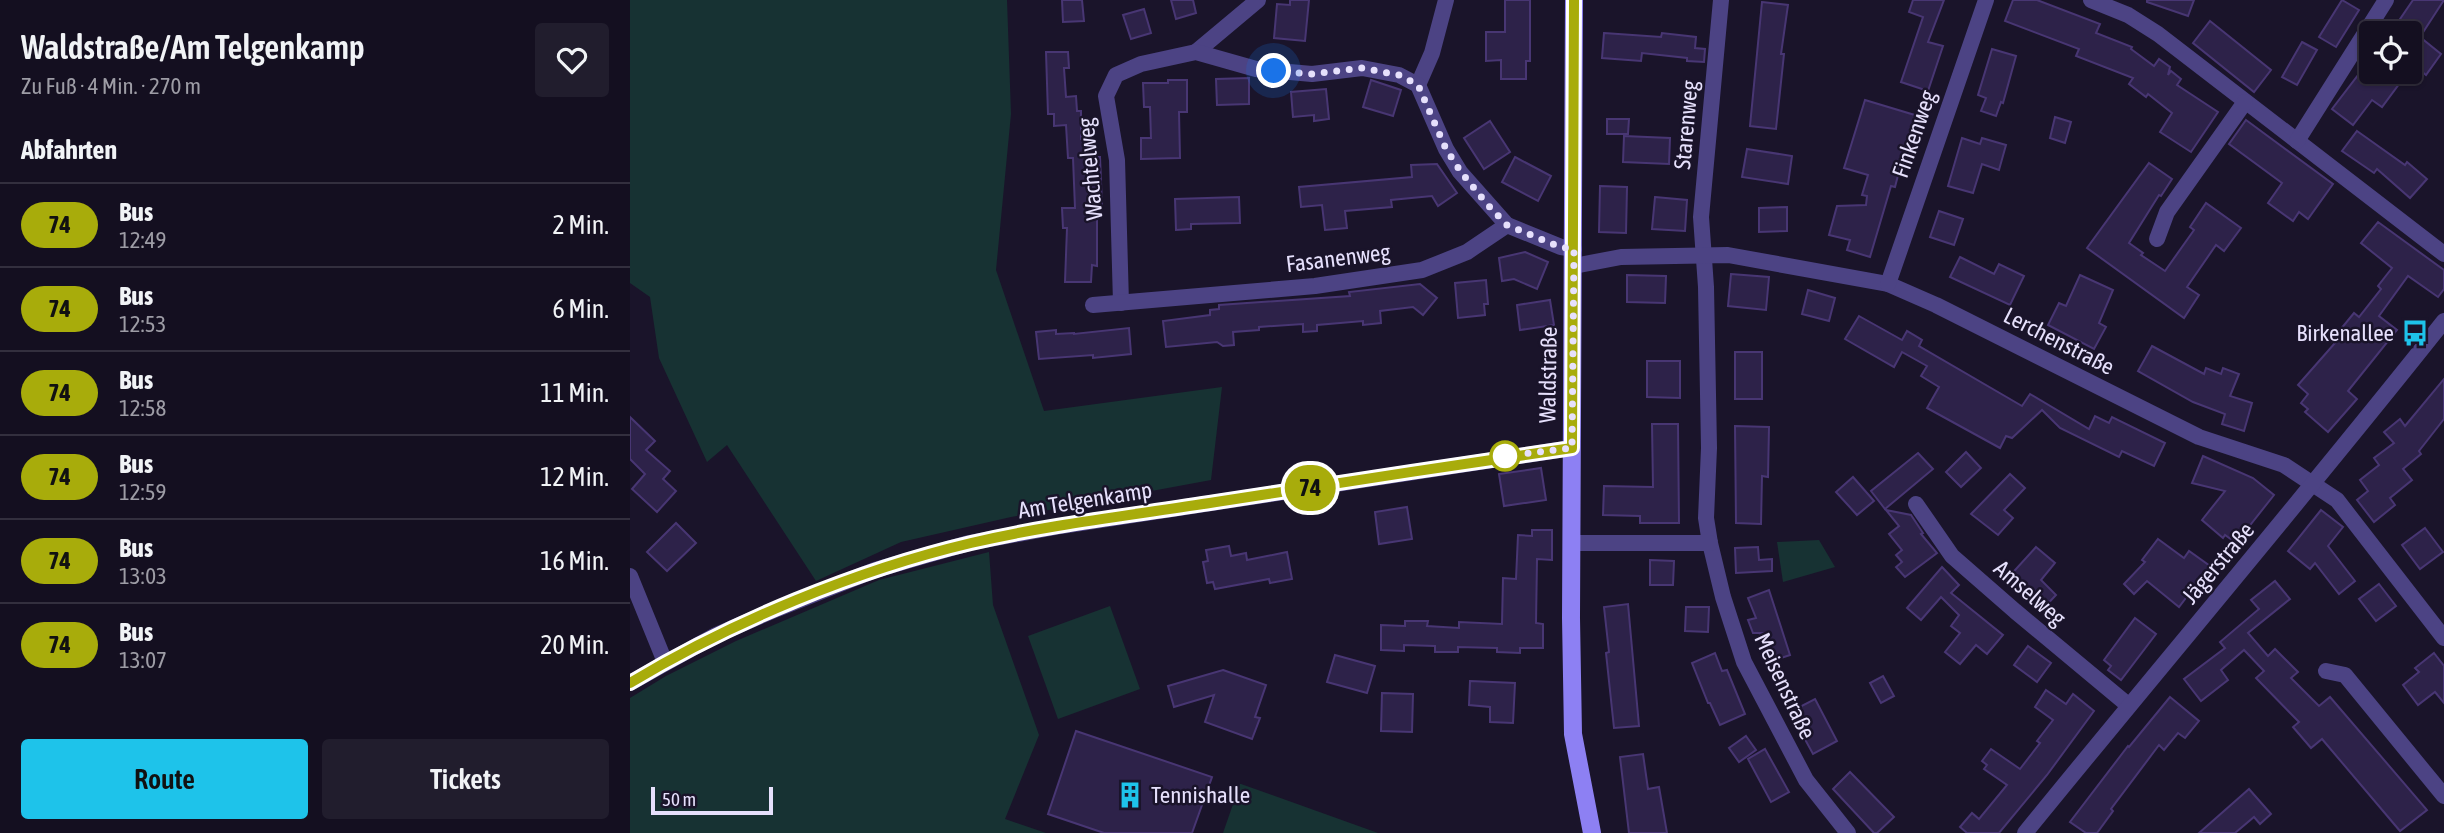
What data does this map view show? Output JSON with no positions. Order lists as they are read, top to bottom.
{
  "streets": {
    "street": [
      "Starenweg",
      "Finkenweg",
      "Wachtelweg",
      "Fasanenweg",
      "Lerchenstraße",
      "Waldstraße",
      "Am Telgenkamp",
      "Jägerstraße",
      "Amselweg",
      "Meisenstraße"
    ]
  },
  "crossings": [
    ["Starenweg", "Lerchenstraße"],
    ["Starenweg", "Meisenstraße"],
    ["Finkenweg", "Lerchenstraße"],
    ["Wachtelweg", "Fasanenweg"],
    ["Lerchenstraße", "Waldstraße"],
    ["Lerchenstraße", "Jägerstraße"],
    ["Lerchenstraße", "Meisenstraße"],
    ["Waldstraße", "Am Telgenkamp"],
    ["Jägerstraße", "Amselweg"]
  ],
  "places": {
    "bus stop": ["Birkenallee"],
    "building": ["Tennishalle"]
  },
  "lines": ["bus line 74"],
  "scale_bar": "50 m",
  "page": {
    "heading": [
      ["Waldstraße/Am Telgenkamp", "Zu Fuß · 4 Min. · 270 m"],
      "Abfahrten"
    ],
    "on_map": "74",
    "list": [
      {
        "mark": "74",
        "name": "Bus",
        "note": "12:49",
        "value": "2 Min."
      },
      {
        "mark": "74",
        "name": "Bus",
        "note": "12:53",
        "value": "6 Min."
      },
      {
        "mark": "74",
        "name": "Bus",
        "note": "12:58",
        "value": "11 Min."
      },
      {
        "mark": "74",
        "name": "Bus",
        "note": "12:59",
        "value": "12 Min."
      },
      {
        "mark": "74",
        "name": "Bus",
        "note": "13:03",
        "value": "16 Min."
      },
      {
        "mark": "74",
        "name": "Bus",
        "note": "13:07",
        "value": "20 Min."
      }
    ],
    "buttons": ["Route", "Tickets"],
    "scale": "50 m"
  }
}
